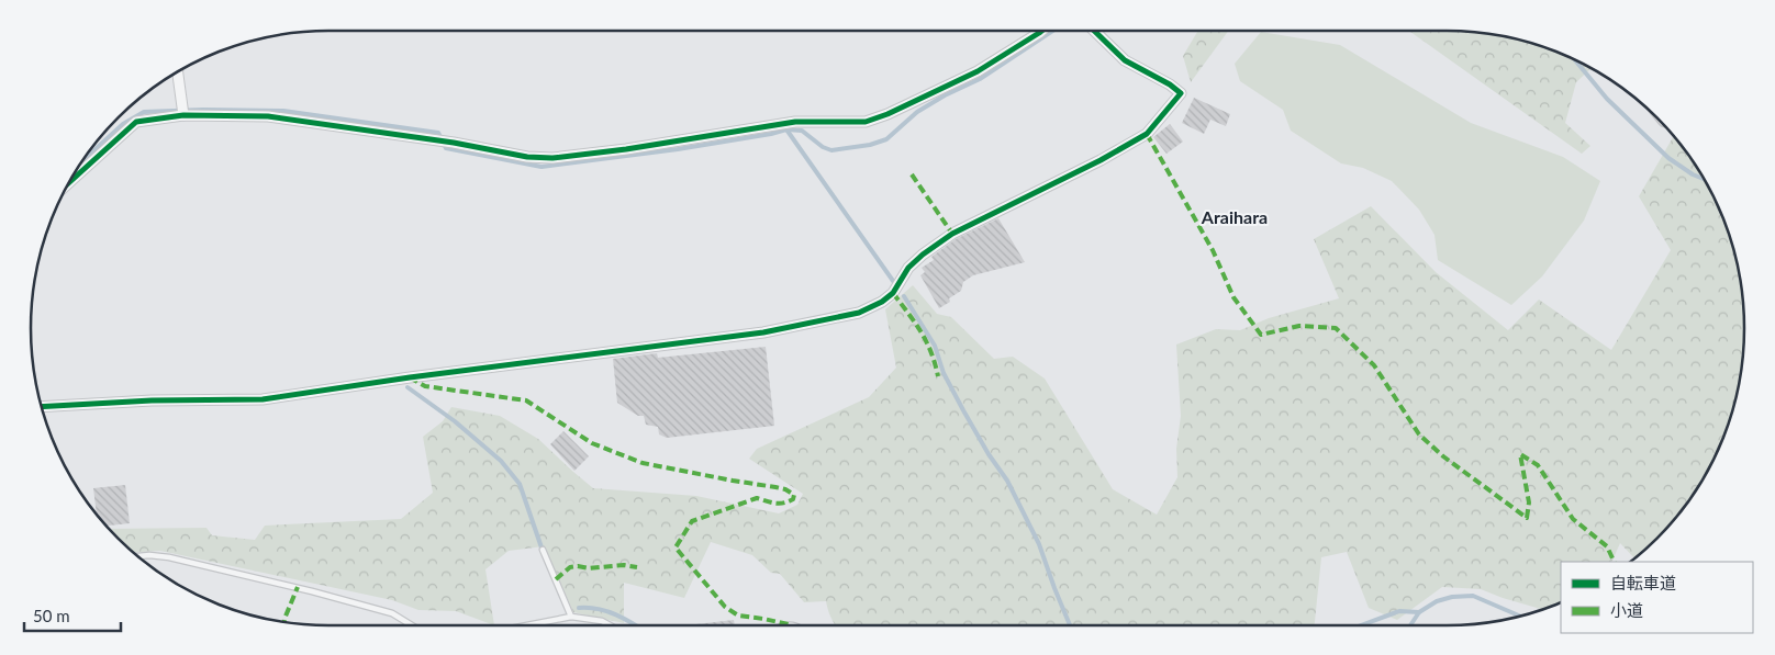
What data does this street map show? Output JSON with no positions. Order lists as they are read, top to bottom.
{
  "districts": ["Araihara"],
  "legend": ["自転車道", "小道"],
  "scale_bar": "50 m"
}
